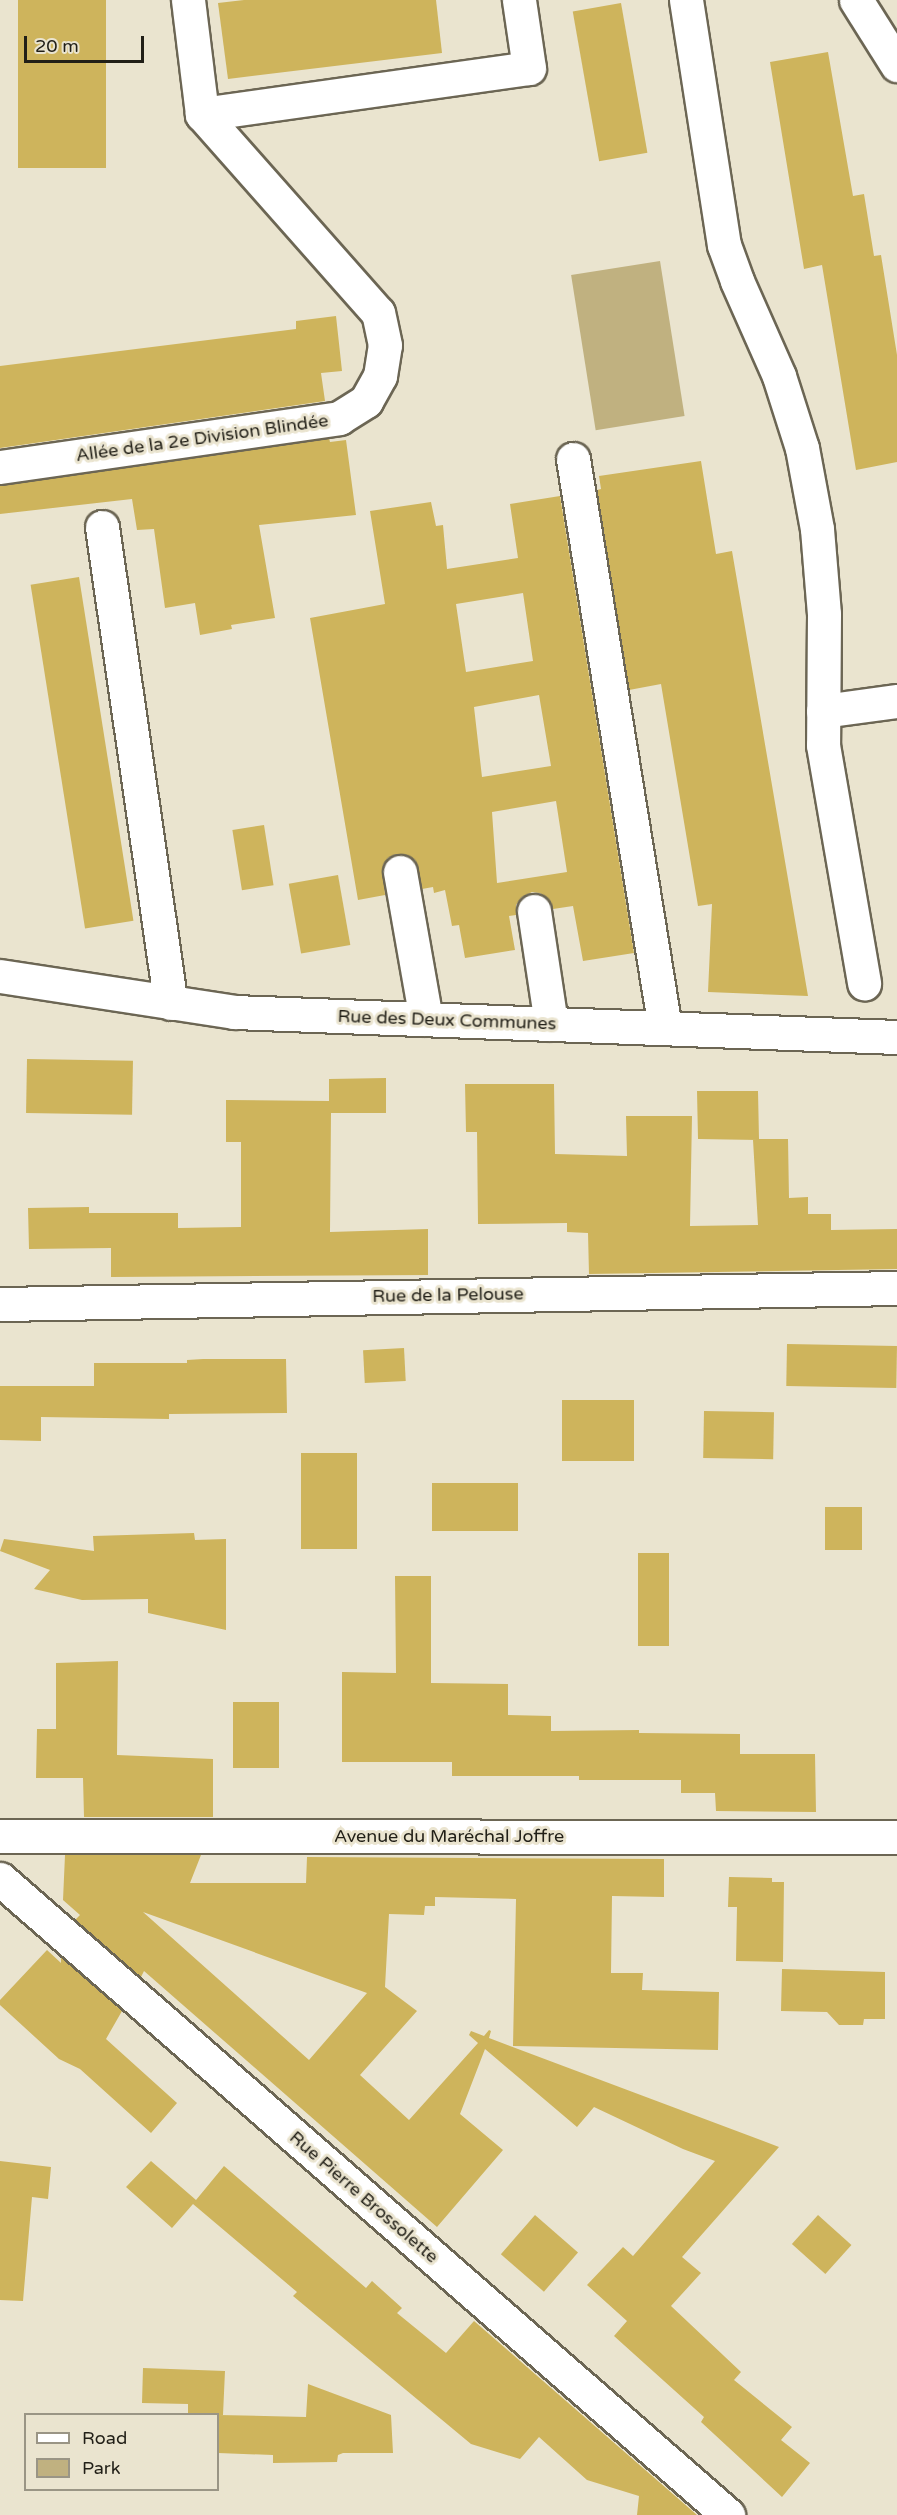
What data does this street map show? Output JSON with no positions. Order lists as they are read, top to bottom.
{
  "streets": {
    "street": [
      "Allée de la 2e Division Blindée",
      "Rue des Deux Communes",
      "Rue de la Pelouse",
      "Avenue du Maréchal Joffre",
      "Rue Pierre Brossolette"
    ]
  },
  "legend": ["Road", "Park"],
  "scale_bar": "20 m"
}
